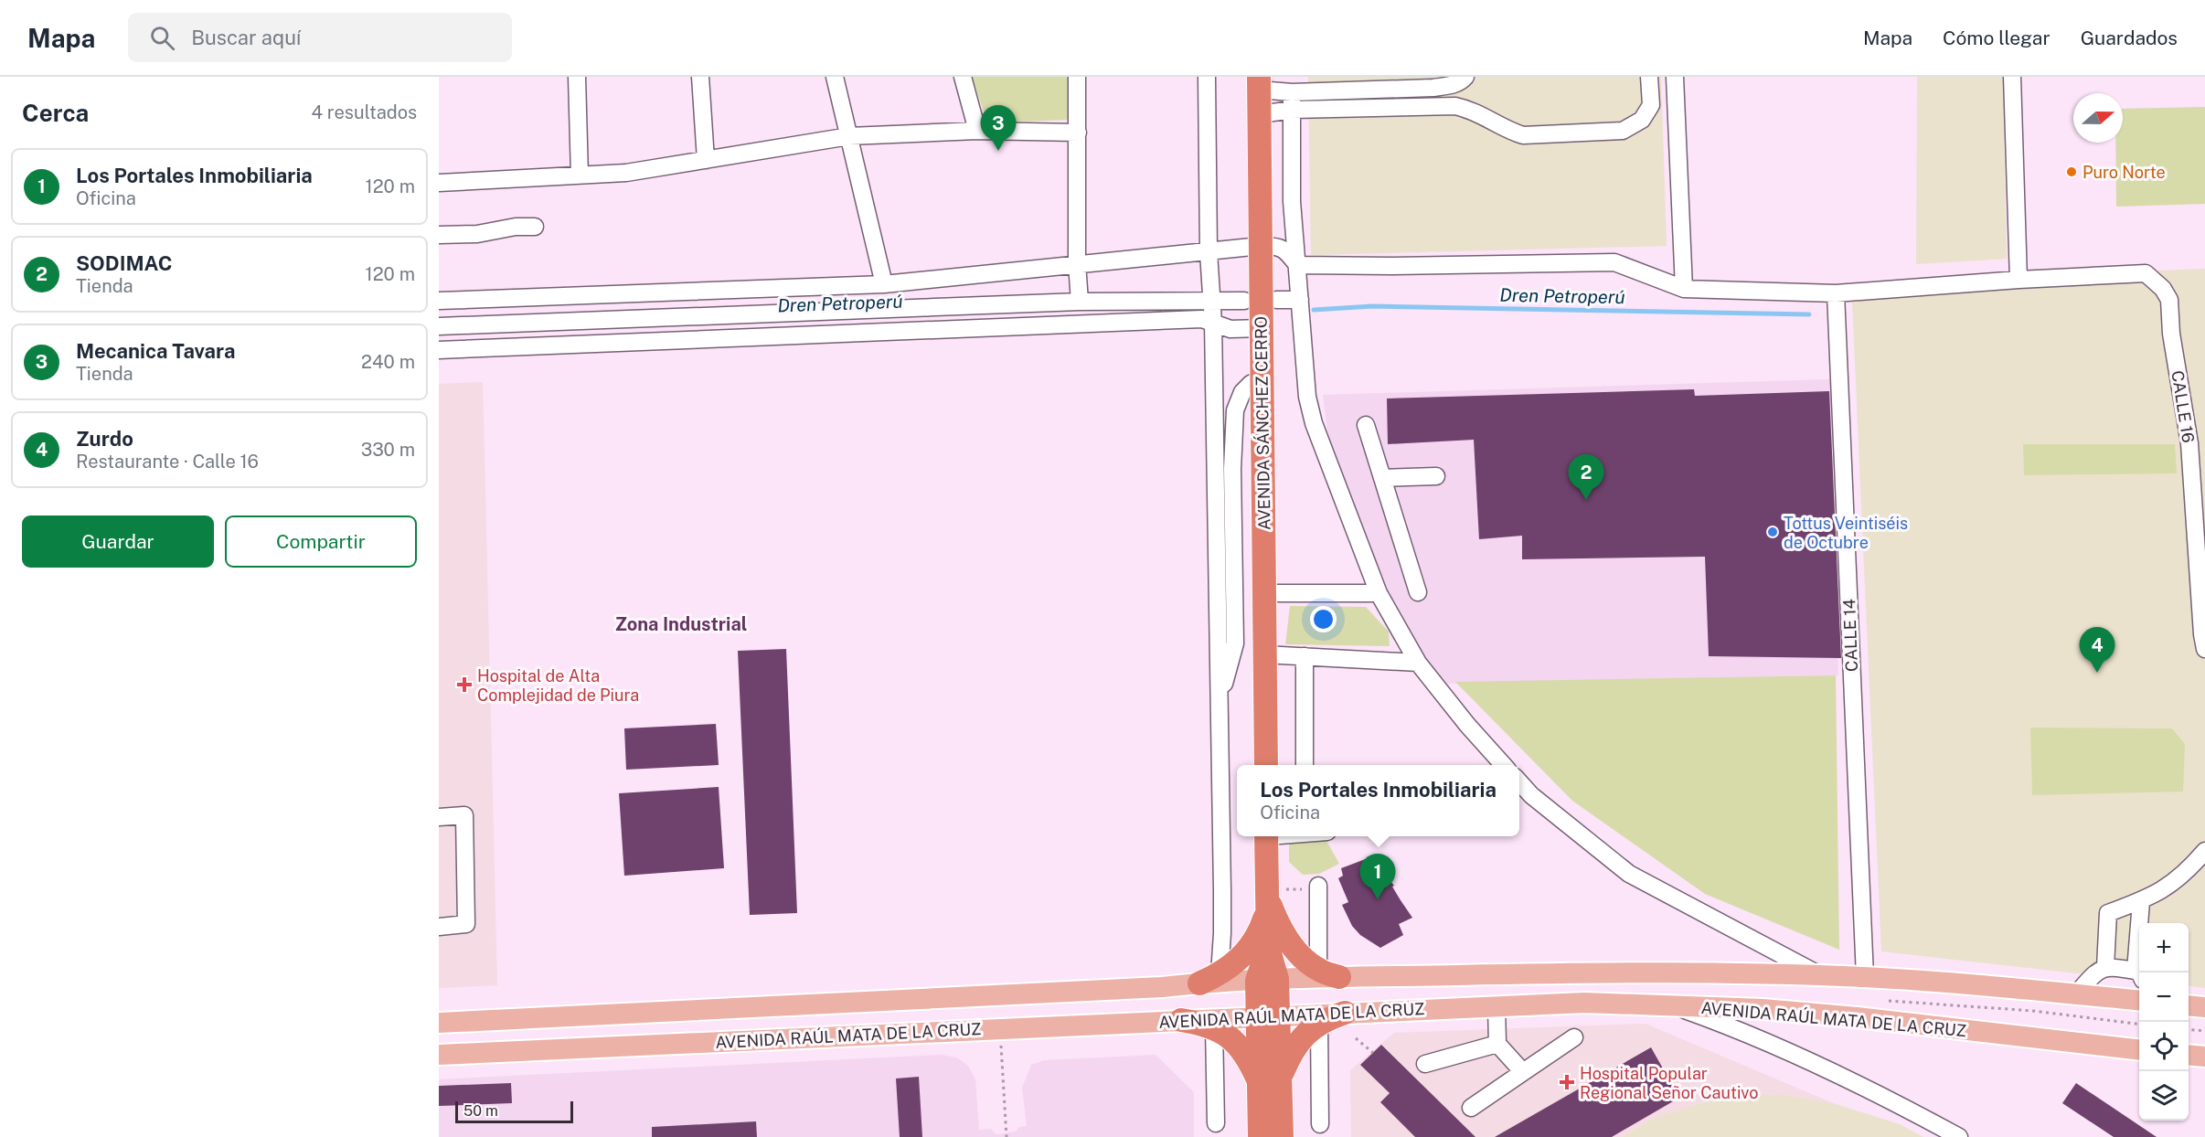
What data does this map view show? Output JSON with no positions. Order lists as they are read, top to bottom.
{
  "streets": {
    "highway": ["AVENIDA SÁNCHEZ CERRO"],
    "main road": ["AVENIDA RAÚL MATA DE LA CRUZ"],
    "street": ["CALLE 16", "CALLE 14"]
  },
  "crossings": [
    ["CALLE 14", "AVENIDA RAÚL MATA DE LA CRUZ"]
  ],
  "districts": ["Zona Industrial"],
  "water": ["Dren Petroperú"],
  "places": {
    "other": ["Puro Norte", "Tottus Veintiséis de Octubre"],
    "health": ["Hospital de Alta Complejidad de Piura", "Hospital Popular Regional Señor Cautivo"]
  },
  "scale_bar": "50 m",
  "north": "right",
  "page": {
    "header": "Mapa",
    "search": "Buscar aquí",
    "nav": ["Mapa", "Cómo llegar", "Guardados"],
    "heading": ["Cerca", "4 resultados"],
    "pins": [
      "3",
      "2",
      "4",
      "1"
    ],
    "list": [
      {
        "mark": "1",
        "name": "Los Portales Inmobiliaria",
        "note": "Oficina",
        "value": "120 m"
      },
      {
        "mark": "2",
        "name": "SODIMAC",
        "note": "Tienda",
        "value": "120 m"
      },
      {
        "mark": "3",
        "name": "Mecanica Tavara",
        "note": "Tienda",
        "value": "240 m"
      },
      {
        "mark": "4",
        "name": "Zurdo",
        "note": "Restaurante · Calle 16",
        "value": "330 m"
      }
    ],
    "buttons": ["Guardar", "Compartir"],
    "popup": ["Los Portales Inmobiliaria", "Oficina"],
    "map_buttons": ["+", "−"],
    "scale": "50 m"
  }
}
